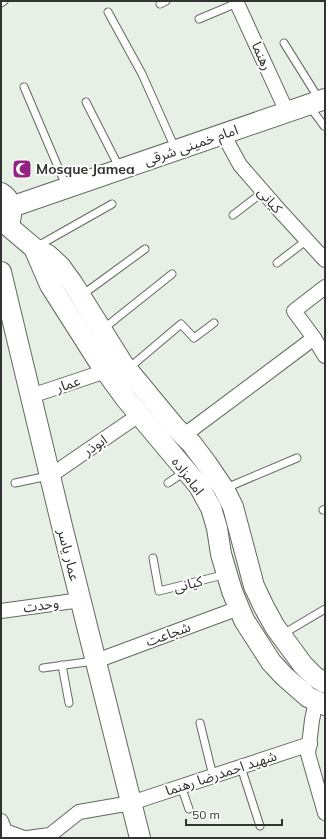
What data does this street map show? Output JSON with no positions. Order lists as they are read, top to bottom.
{
  "streets": {
    "street": [
      "رهنما",
      "امام خمینی شرقی",
      "کیانی",
      "عمار",
      "ابوذر",
      "امامزاده",
      "عمار یاسر",
      "وحدت",
      "شجاعت",
      "شهید احمدرضا رهنما"
    ]
  },
  "crossings": [
    ["رهنما", "امام خمینی شرقی"],
    ["امام خمینی شرقی", "کیانی"],
    ["امام خمینی شرقی", "امامزاده"],
    ["کیانی", "امامزاده"],
    ["عمار", "امامزاده"],
    ["عمار", "عمار یاسر"],
    ["ابوذر", "امامزاده"],
    ["ابوذر", "عمار یاسر"],
    ["امامزاده", "شجاعت"],
    ["عمار یاسر", "وحدت"],
    ["عمار یاسر", "شجاعت"],
    ["عمار یاسر", "شهید احمدرضا رهنما"]
  ],
  "places": {
    "mosque": ["Mosque Jamea"]
  },
  "scale_bar": "50 m"
}
